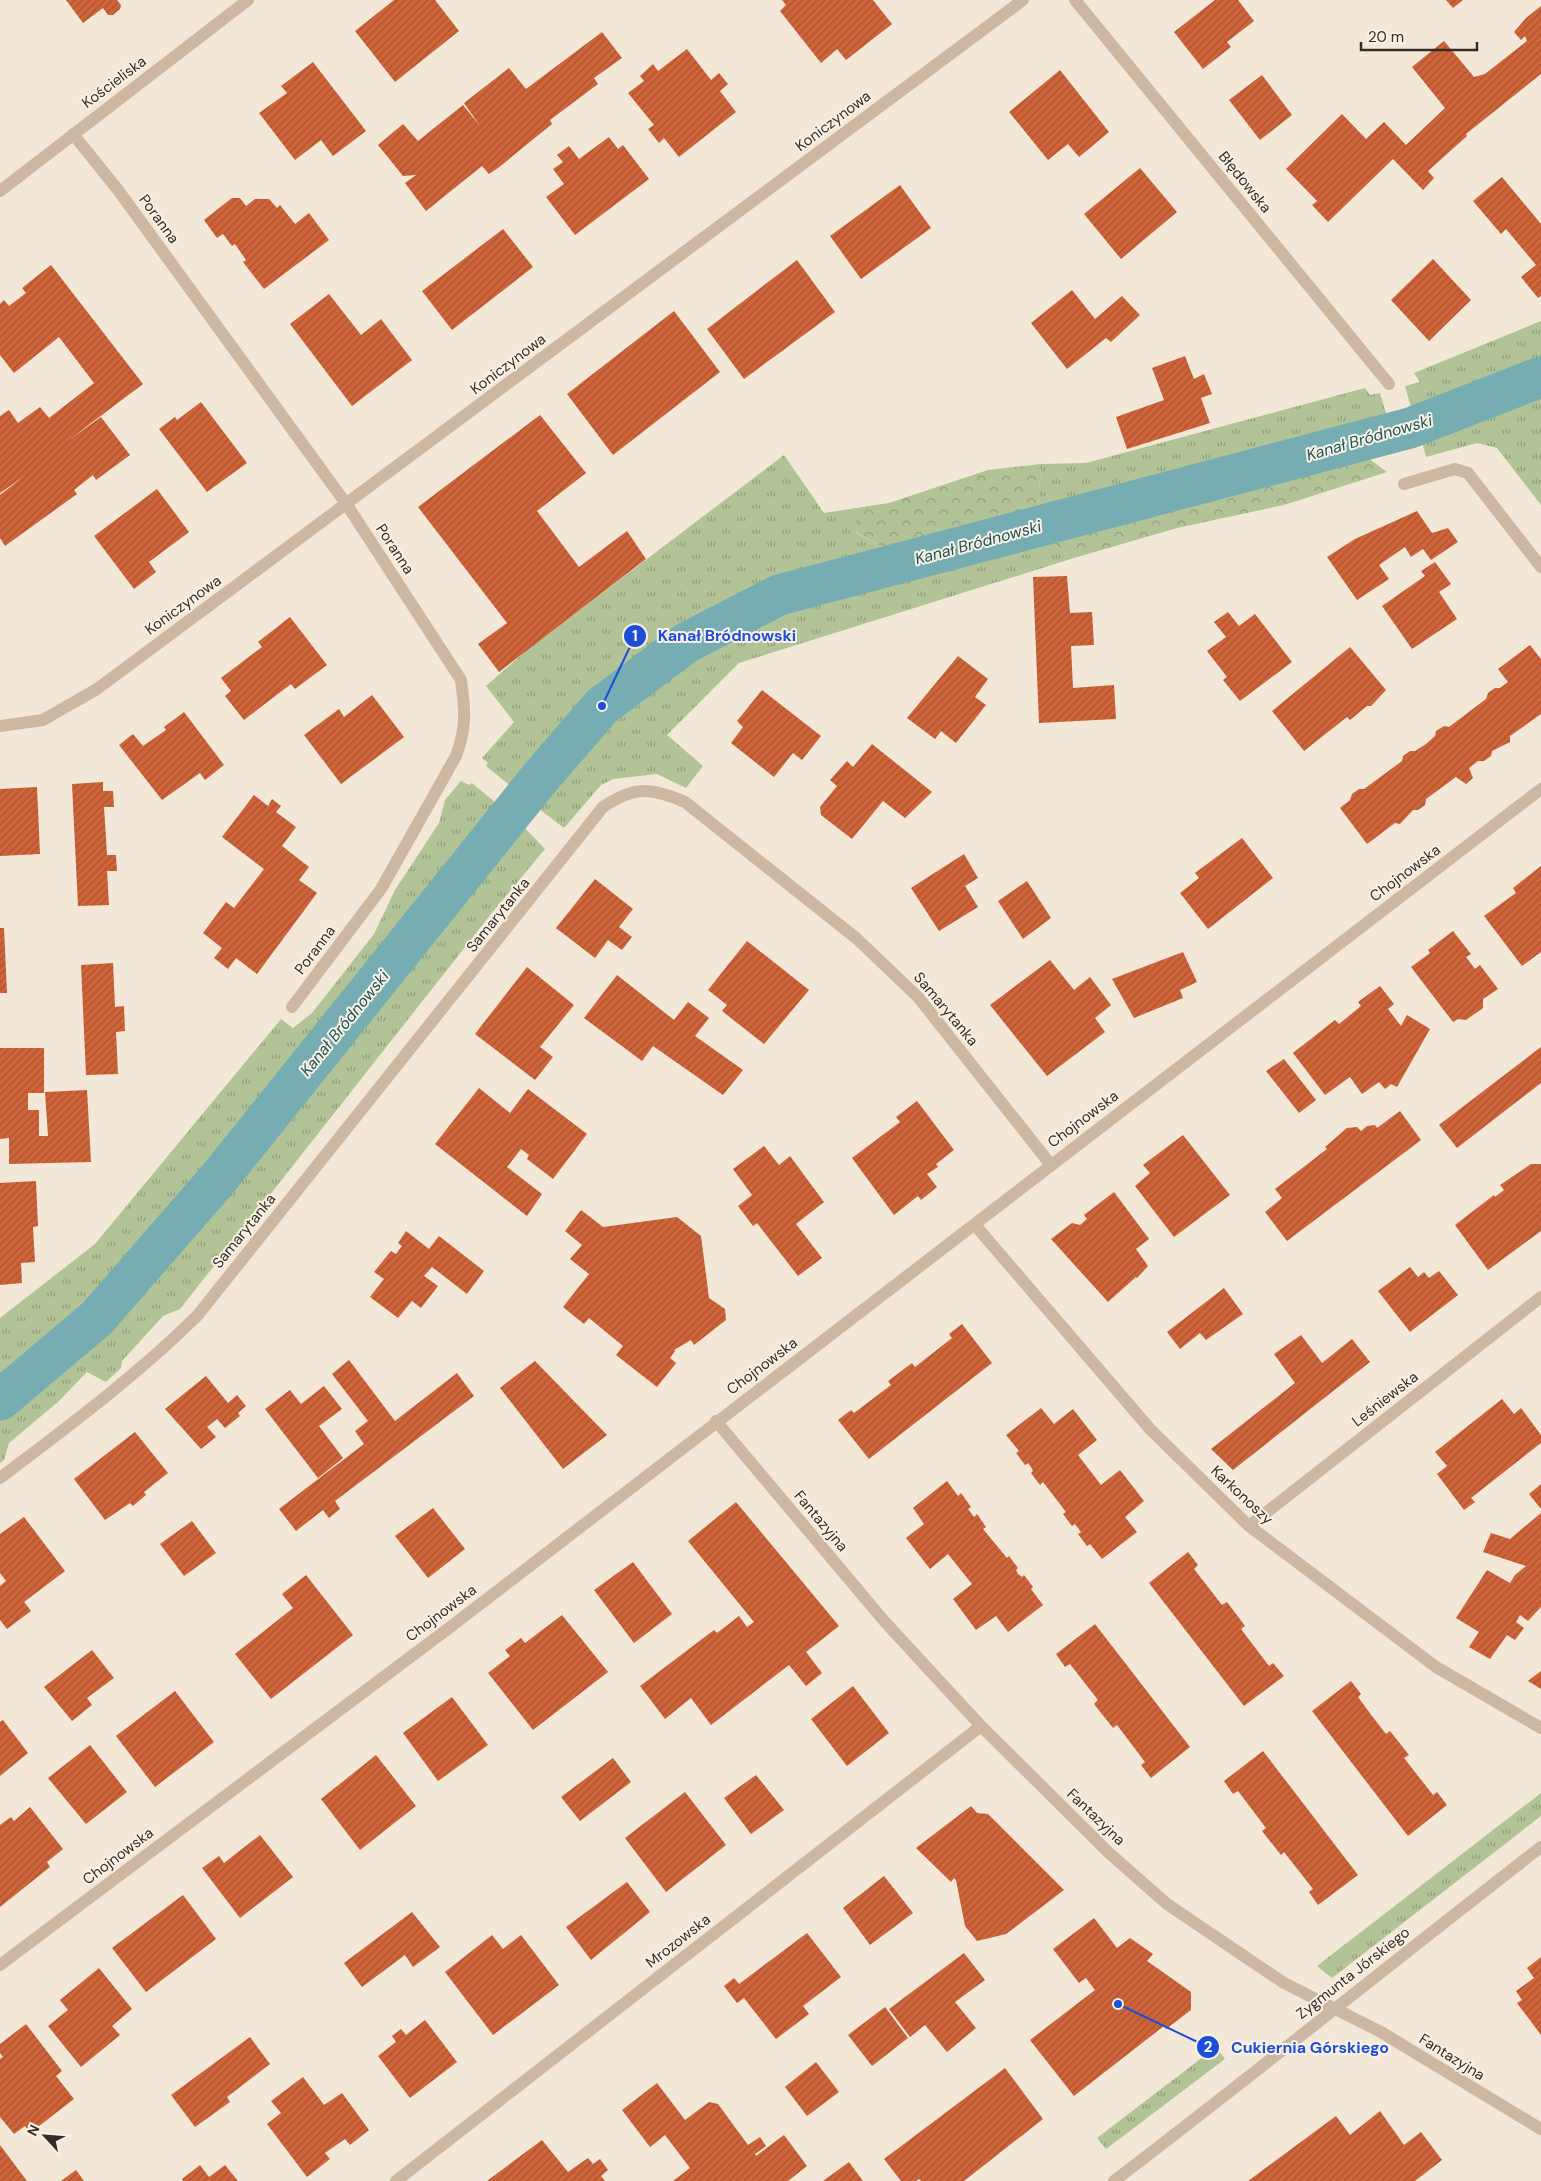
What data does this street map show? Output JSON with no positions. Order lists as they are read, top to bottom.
{
  "streets": {
    "street": [
      "Kościeliska",
      "Koniczynowa",
      "Błędowska",
      "Poranna",
      "Chojnowska",
      "Samarytanka",
      "Leśniewska",
      "Karkonoszy",
      "Fantazyjna",
      "Mrozowska",
      "Zygmunta Jórskiego"
    ]
  },
  "crossings": [
    ["Kościeliska", "Poranna"],
    ["Koniczynowa", "Poranna"],
    ["Chojnowska", "Samarytanka"],
    ["Chojnowska", "Karkonoszy"],
    ["Chojnowska", "Fantazyjna"],
    ["Leśniewska", "Karkonoszy"],
    ["Fantazyjna", "Mrozowska"],
    ["Fantazyjna", "Zygmunta Jórskiego"]
  ],
  "water": ["Kanał Bródnowski"],
  "places": ["Kanał Bródnowski", "Cukiernia Górskiego"],
  "scale_bar": "20 m",
  "north": "top left"
}
